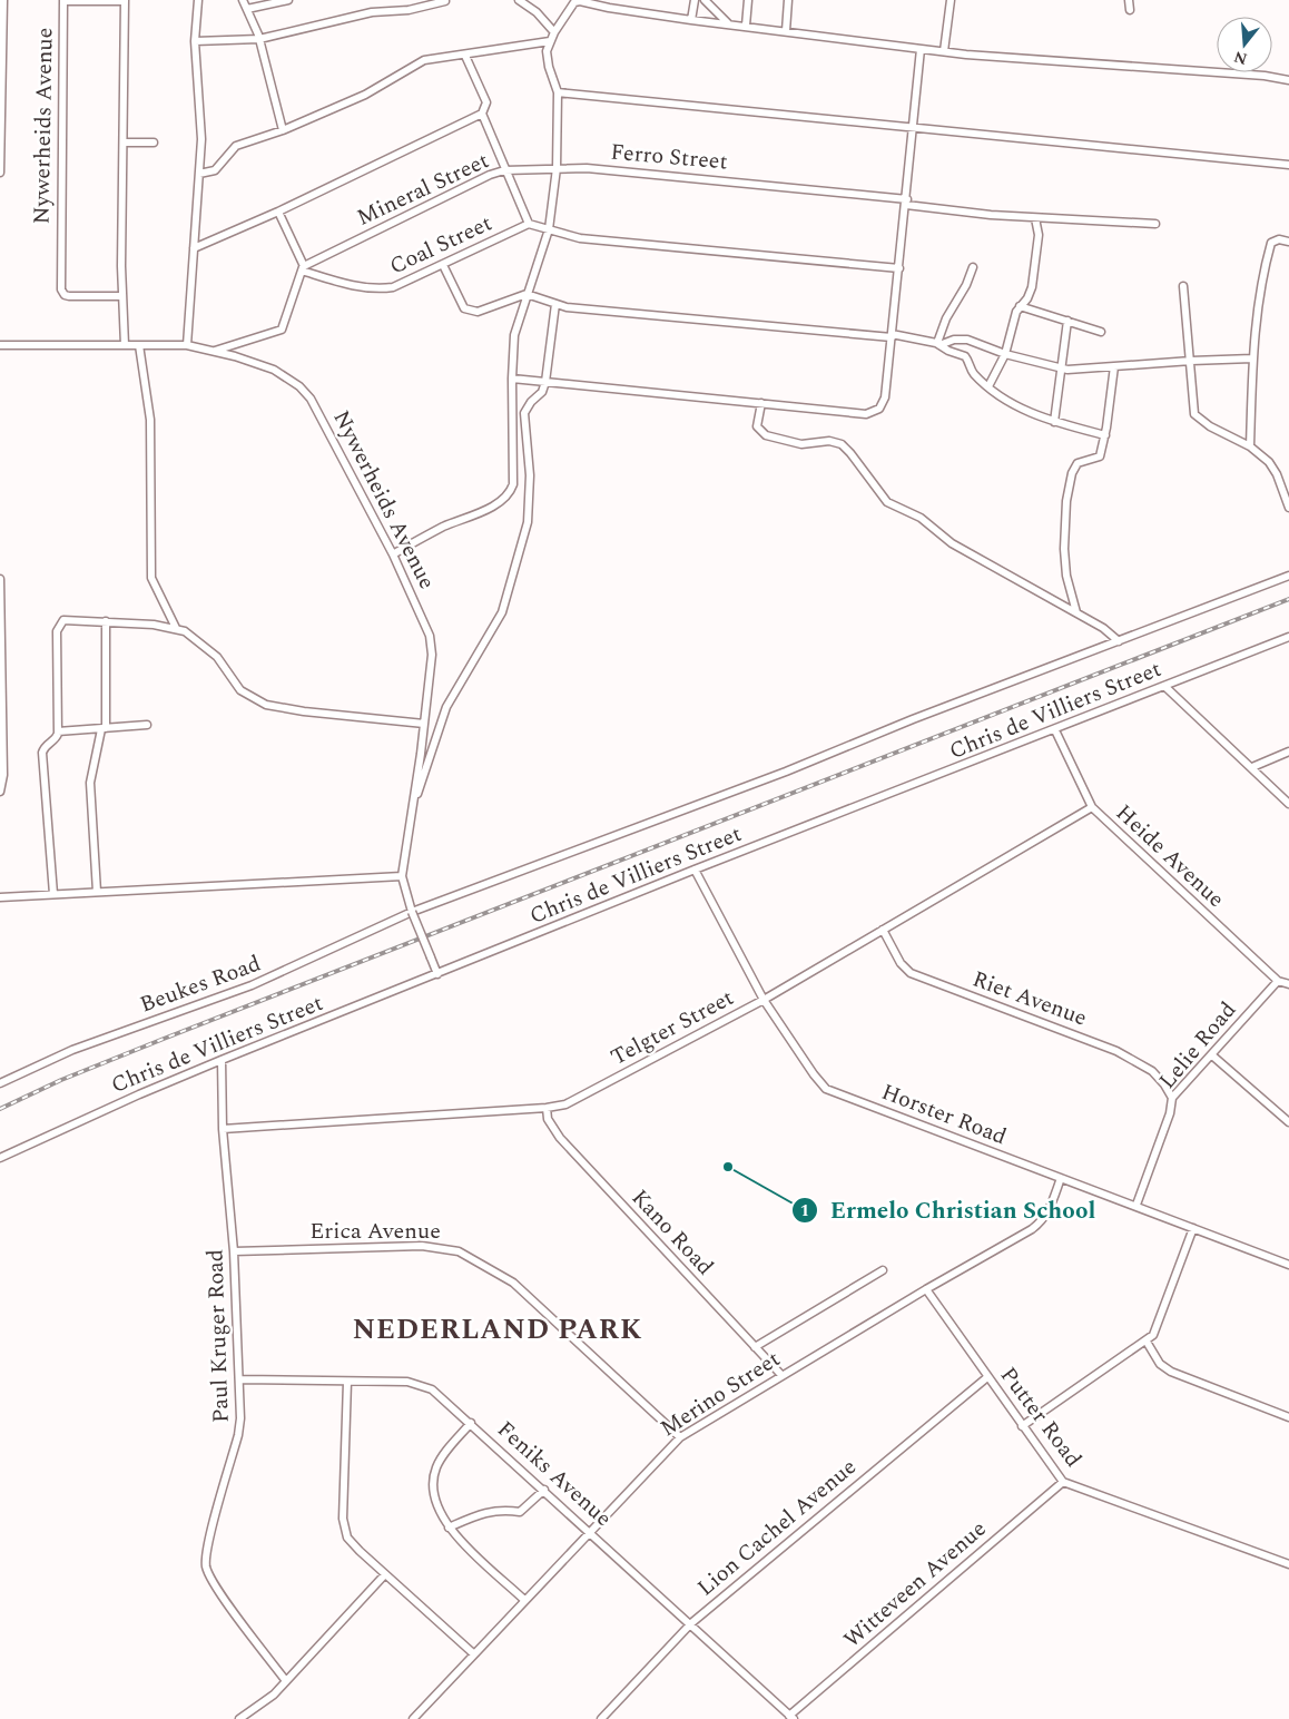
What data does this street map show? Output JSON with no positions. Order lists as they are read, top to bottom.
{
  "streets": {
    "street": [
      "Nywerheids Avenue",
      "Ferro Street",
      "Mineral Street",
      "Coal Street",
      "Chris de Villiers Street",
      "Heide Avenue",
      "Beukes Road",
      "Riet Avenue",
      "Telgter Street",
      "Lelie Road",
      "Horster Road",
      "Erica Avenue",
      "Kano Road",
      "Paul Kruger Road",
      "Merino Street",
      "Putter Road",
      "Feniks Avenue",
      "Lion Cachel Avenue",
      "Witteveen Avenue"
    ]
  },
  "crossings": [
    ["Ferro Street", "Mineral Street"],
    ["Mineral Street", "Coal Street"],
    ["Chris de Villiers Street", "Heide Avenue"],
    ["Chris de Villiers Street", "Horster Road"],
    ["Chris de Villiers Street", "Paul Kruger Road"],
    ["Heide Avenue", "Telgter Street"],
    ["Heide Avenue", "Lelie Road"],
    ["Riet Avenue", "Telgter Street"],
    ["Riet Avenue", "Lelie Road"],
    ["Telgter Street", "Horster Road"],
    ["Telgter Street", "Kano Road"],
    ["Telgter Street", "Paul Kruger Road"],
    ["Lelie Road", "Horster Road"],
    ["Horster Road", "Merino Street"],
    ["Erica Avenue", "Paul Kruger Road"],
    ["Erica Avenue", "Merino Street"],
    ["Kano Road", "Merino Street"],
    ["Paul Kruger Road", "Feniks Avenue"],
    ["Merino Street", "Putter Road"],
    ["Merino Street", "Feniks Avenue"],
    ["Putter Road", "Lion Cachel Avenue"],
    ["Putter Road", "Witteveen Avenue"],
    ["Feniks Avenue", "Lion Cachel Avenue"],
    ["Feniks Avenue", "Witteveen Avenue"]
  ],
  "districts": ["NEDERLAND PARK"],
  "places": ["Ermelo Christian School"],
  "north": "bottom"
}
